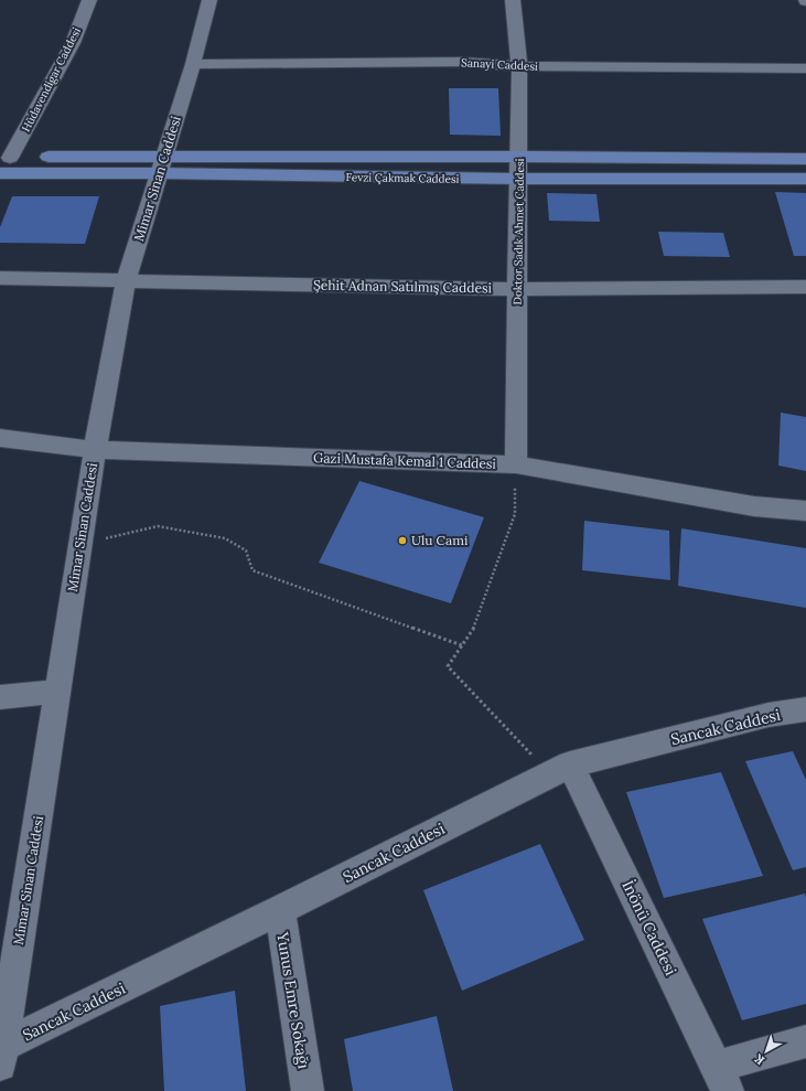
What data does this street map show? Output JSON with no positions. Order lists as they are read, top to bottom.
{
  "streets": {
    "main road": ["Fevzi Çakmak Caddesi"],
    "street": [
      "Sanayi Caddesi",
      "Hüdavendigar Caddesi",
      "Mimar Sinan Caddesi",
      "Doktor Sadık Ahmet Caddesi",
      "Şehit Adnan Satılmış Caddesi",
      "Gazi Mustafa Kemal 1 Caddesi",
      "Sancak Caddesi",
      "İnönü Caddesi",
      "Yunus Emre Sokağı"
    ]
  },
  "crossings": [
    ["Sanayi Caddesi", "Mimar Sinan Caddesi"],
    ["Sanayi Caddesi", "Doktor Sadık Ahmet Caddesi"],
    ["Hüdavendigar Caddesi", "Fevzi Çakmak Caddesi"],
    ["Fevzi Çakmak Caddesi", "Mimar Sinan Caddesi"],
    ["Fevzi Çakmak Caddesi", "Doktor Sadık Ahmet Caddesi"],
    ["Mimar Sinan Caddesi", "Şehit Adnan Satılmış Caddesi"],
    ["Mimar Sinan Caddesi", "Gazi Mustafa Kemal 1 Caddesi"],
    ["Mimar Sinan Caddesi", "Sancak Caddesi"],
    ["Doktor Sadık Ahmet Caddesi", "Şehit Adnan Satılmış Caddesi"],
    ["Doktor Sadık Ahmet Caddesi", "Gazi Mustafa Kemal 1 Caddesi"],
    ["Sancak Caddesi", "İnönü Caddesi"],
    ["Sancak Caddesi", "Yunus Emre Sokağı"]
  ],
  "places": ["Ulu Cami"],
  "north": "bottom left"
}
